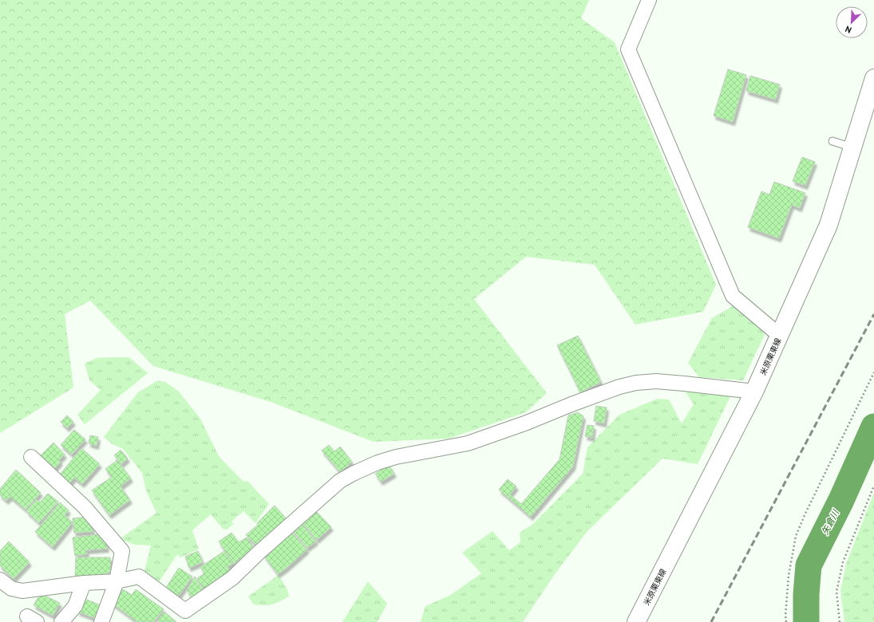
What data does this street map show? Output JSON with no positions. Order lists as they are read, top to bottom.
{
  "streets": {
    "main road": ["米原栗東線"]
  },
  "water": ["矢倉川"],
  "north": "bottom left"
}
